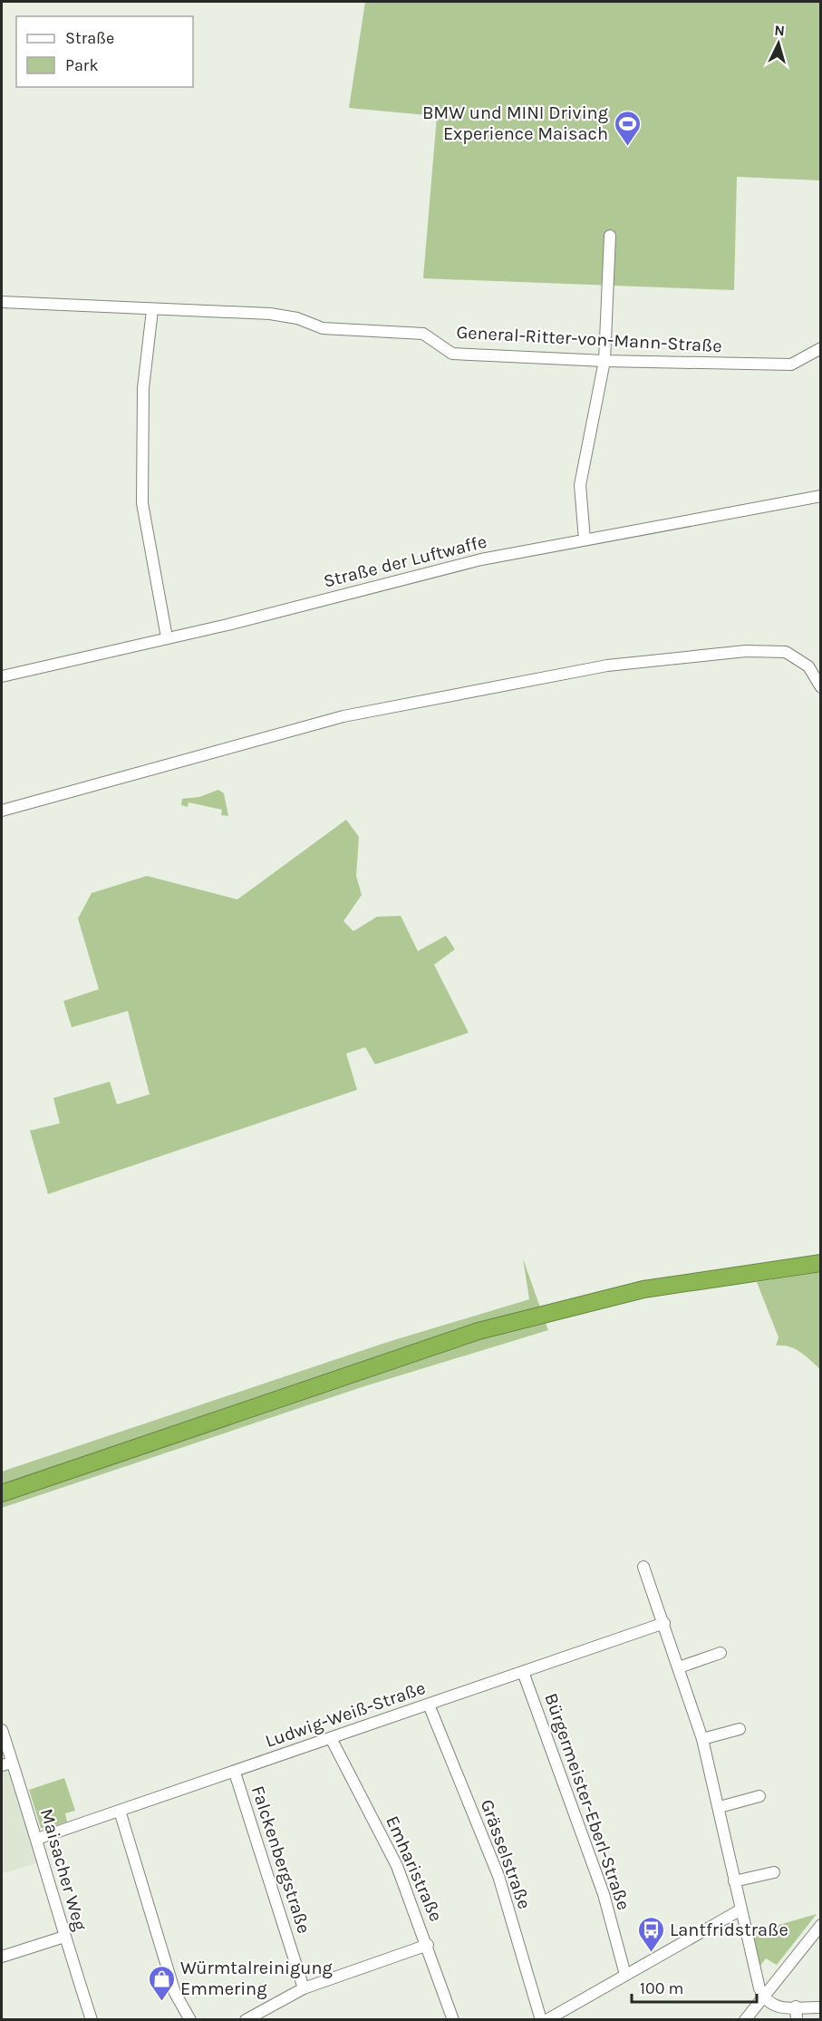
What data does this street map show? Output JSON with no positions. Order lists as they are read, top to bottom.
{
  "streets": {
    "street": [
      "General-Ritter-von-Mann-Straße",
      "Straße der Luftwaffe",
      "Ludwig-Weiß-Straße",
      "Bürgermeister-Eberl-Straße",
      "Grässelstraße",
      "Falckenbergstraße",
      "Emharistraße",
      "Maisacher Weg"
    ]
  },
  "crossings": [
    ["Ludwig-Weiß-Straße", "Bürgermeister-Eberl-Straße"],
    ["Ludwig-Weiß-Straße", "Grässelstraße"],
    ["Ludwig-Weiß-Straße", "Falckenbergstraße"],
    ["Ludwig-Weiß-Straße", "Emharistraße"],
    ["Ludwig-Weiß-Straße", "Maisacher Weg"]
  ],
  "places": {
    "sports": ["BMW und MINI Driving Experience Maisach"],
    "bus stop": ["Lantfridstraße"],
    "shop": ["Würmtalreinigung Emmering"]
  },
  "legend": ["Straße", "Park"],
  "scale_bar": "100 m",
  "north": "top"
}
